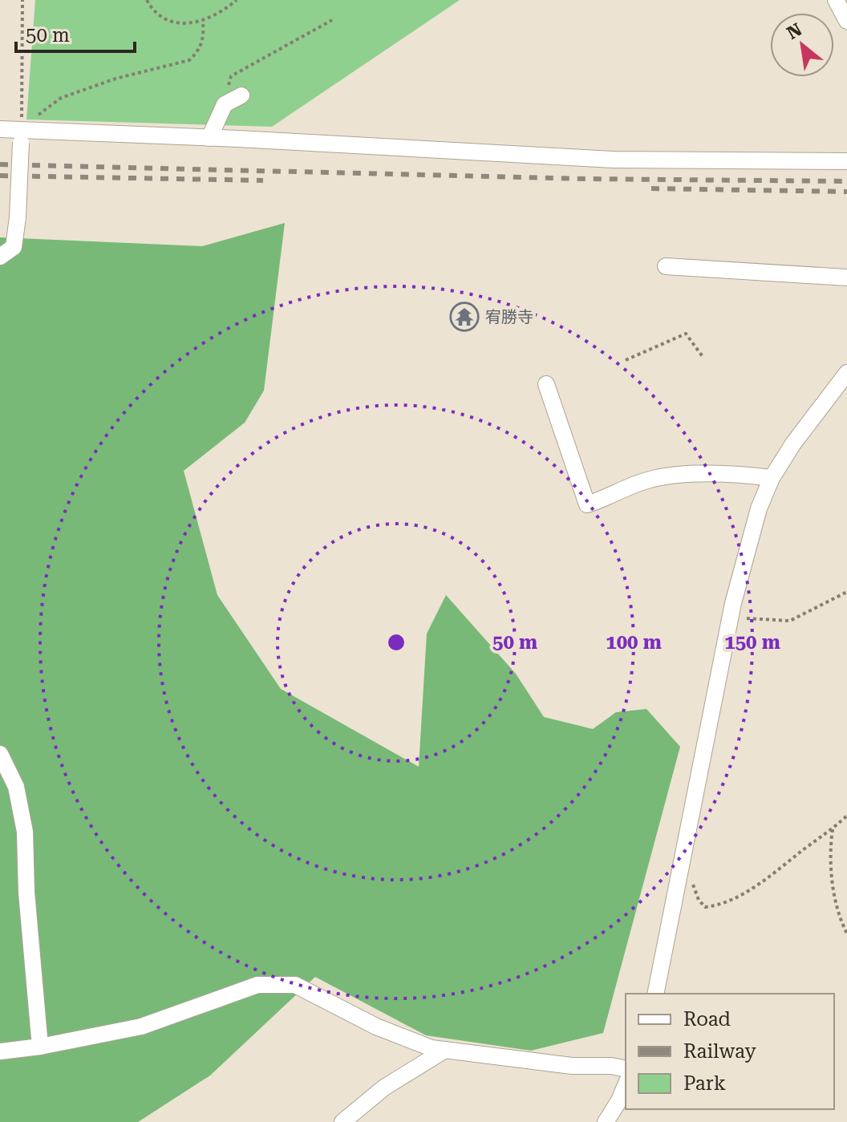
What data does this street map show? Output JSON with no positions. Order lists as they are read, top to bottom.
{
  "places": {
    "temple": ["宥勝寺"]
  },
  "legend": ["Road", "Railway", "Park"],
  "scale_bar": "50 m",
  "north": "top left",
  "rings": ["50 m", "100 m", "150 m"]
}
